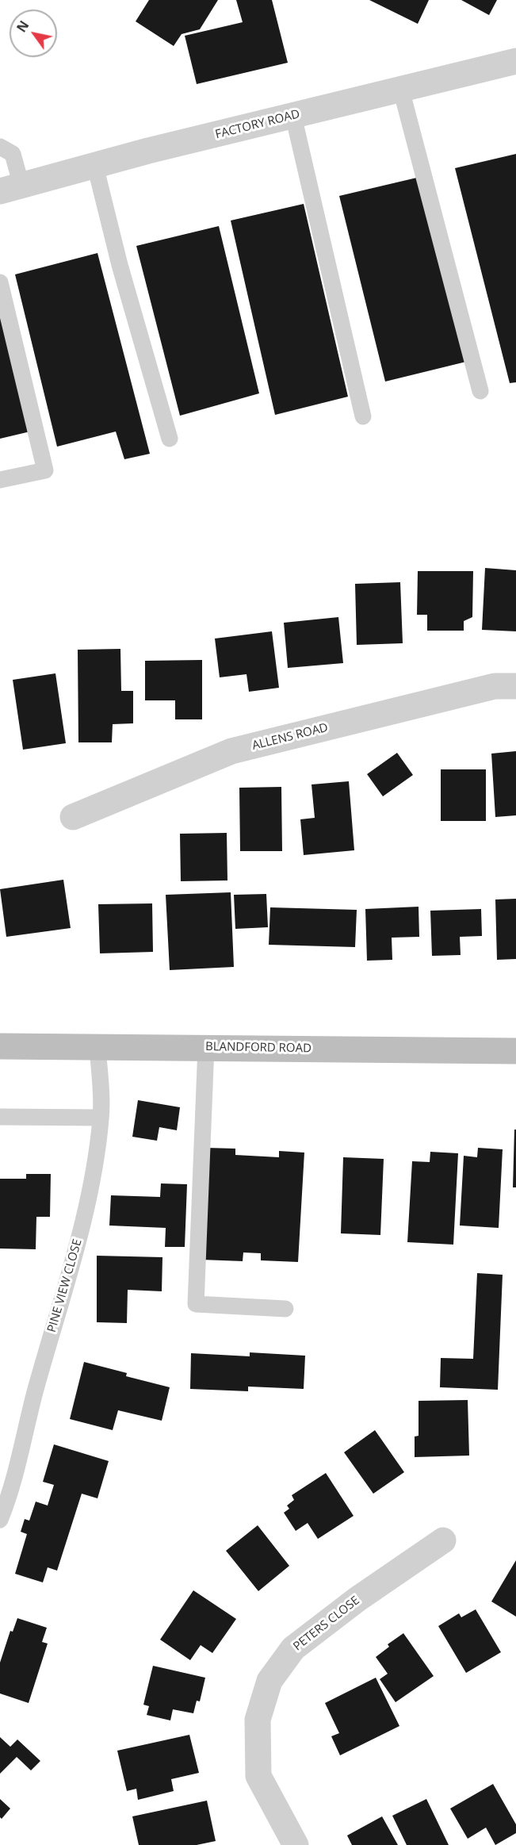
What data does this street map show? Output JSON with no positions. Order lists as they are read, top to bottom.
{
  "streets": {
    "main road": ["BLANDFORD ROAD"],
    "street": ["FACTORY ROAD", "ALLENS ROAD", "PETERS CLOSE"],
    "lane": ["PINE VIEW CLOSE"]
  },
  "crossings": [
    ["BLANDFORD ROAD", "PINE VIEW CLOSE"]
  ],
  "north": "top left"
}
